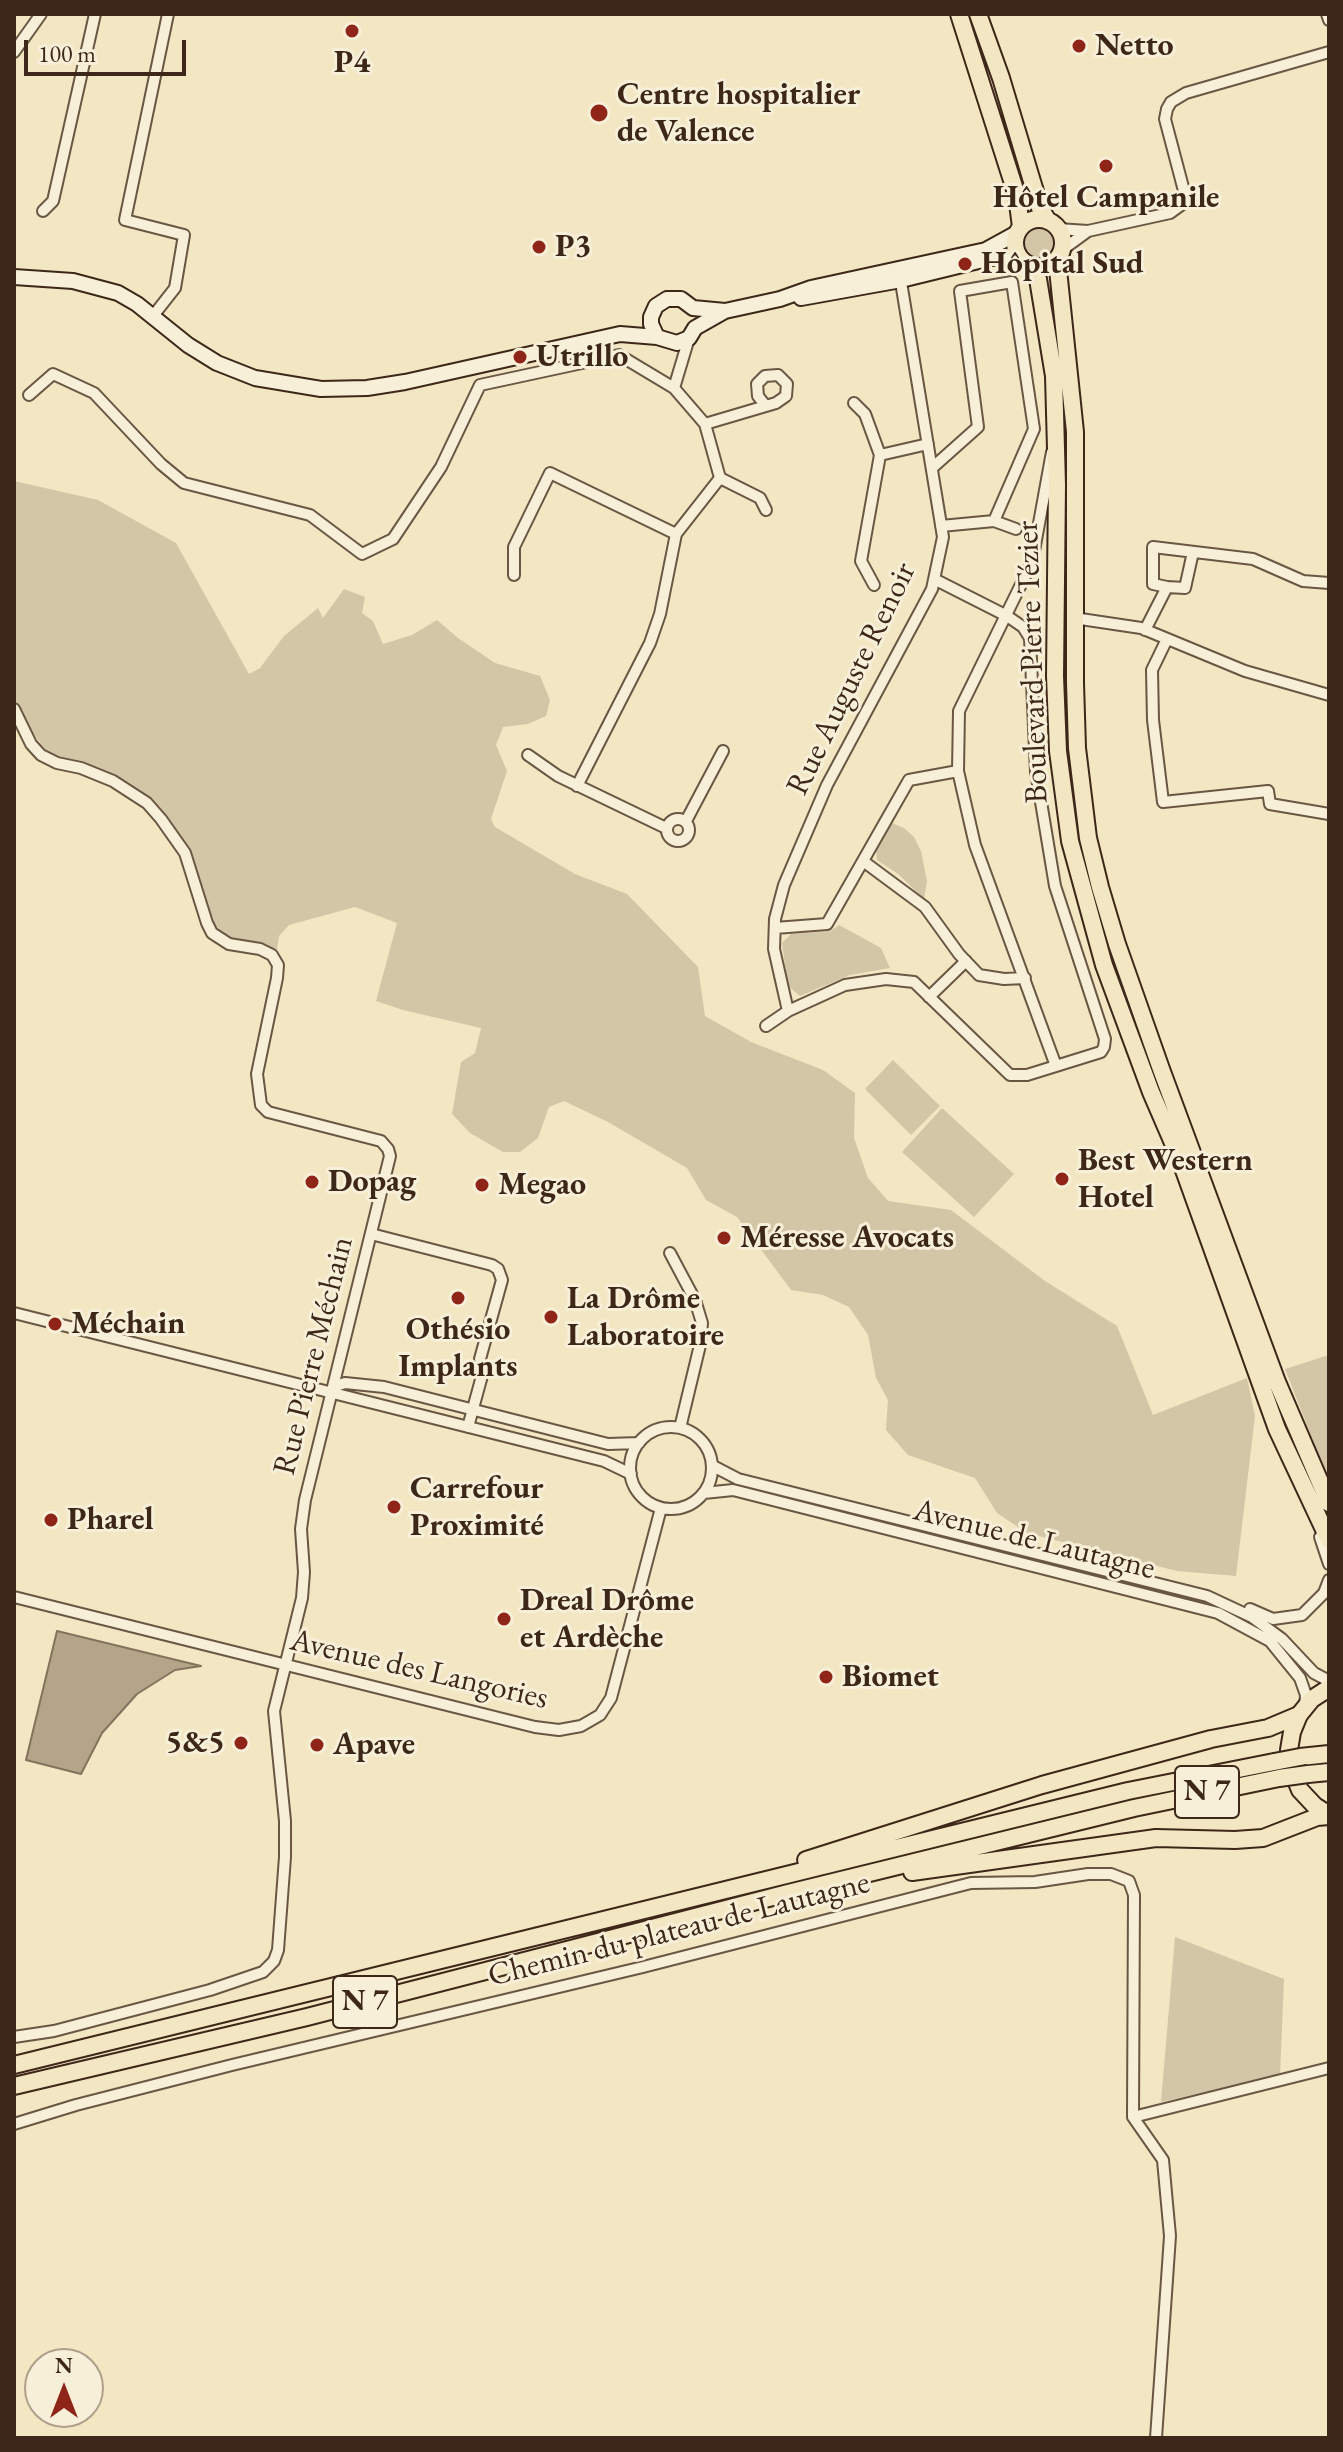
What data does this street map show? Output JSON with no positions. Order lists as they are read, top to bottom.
{
  "streets": {
    "main road": ["Boulevard Pierre Tézier", "N 7"],
    "street": [
      "Rue Auguste Renoir",
      "Rue Pierre Méchain",
      "Avenue de Lautagne",
      "Avenue des Langories",
      "Chemin du plateau de Lautagne"
    ]
  },
  "crossings": [
    ["Rue Pierre Méchain", "Avenue des Langories"],
    ["Avenue de Lautagne", "Avenue des Langories"]
  ],
  "places": [
    "P4",
    "Netto",
    "Centre hospitalier de Valence",
    "Hôtel Campanile",
    "P3",
    "Hôpital Sud",
    "Utrillo",
    "Best Western Hotel",
    "Dopag",
    "Megao",
    "Méresse Avocats",
    "Othésio Implants",
    "La Drôme Laboratoire",
    "Méchain",
    "Carrefour Proximité",
    "Pharel",
    "Dreal Drôme et Ardèche",
    "Biomet",
    "5&5",
    "Apave"
  ],
  "scale_bar": "100 m",
  "north": "top"
}
